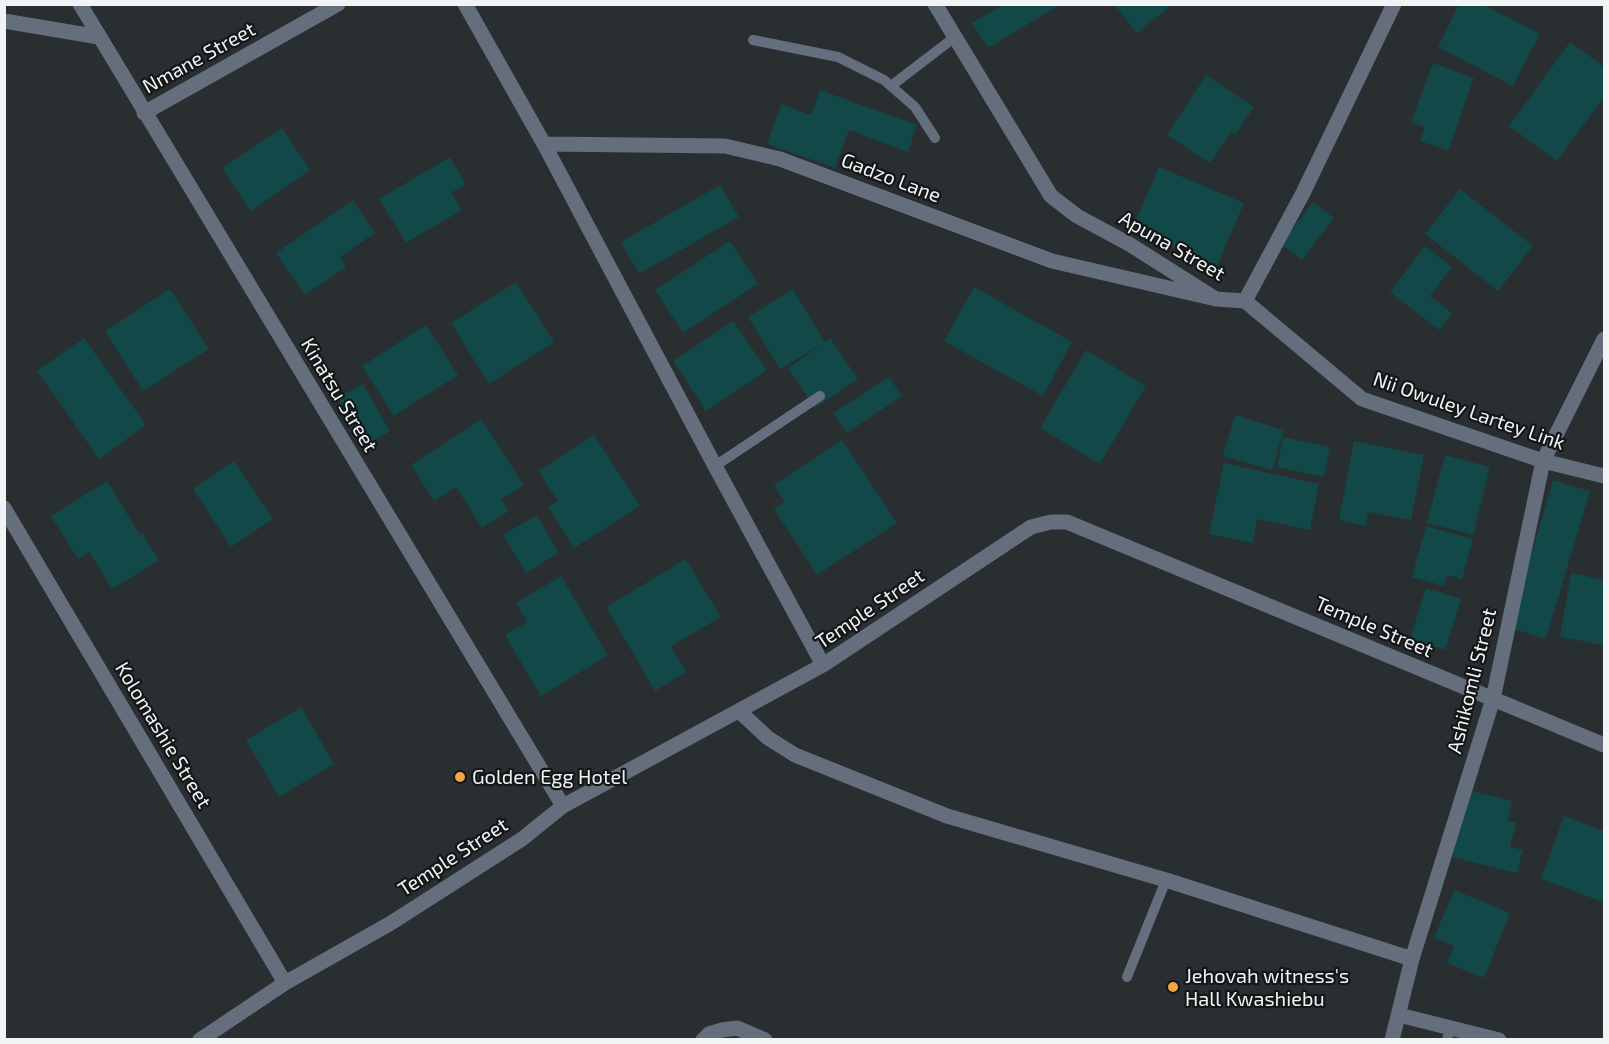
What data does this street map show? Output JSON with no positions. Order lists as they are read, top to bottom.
{
  "streets": {
    "street": [
      "Nmane Street",
      "Gadzo Lane",
      "Apuna Street",
      "Kinatsu Street",
      "Nii Owuley Lartey Link",
      "Temple Street",
      "Ashikomli Street",
      "Kolomashie Street"
    ]
  },
  "crossings": [
    ["Nmane Street", "Kinatsu Street"],
    ["Gadzo Lane", "Apuna Street"],
    ["Apuna Street", "Nii Owuley Lartey Link"],
    ["Kinatsu Street", "Temple Street"],
    ["Nii Owuley Lartey Link", "Ashikomli Street"],
    ["Temple Street", "Ashikomli Street"],
    ["Temple Street", "Kolomashie Street"]
  ],
  "places": ["Golden Egg Hotel", "Jehovah witness's Hall Kwashiebu"]
}
